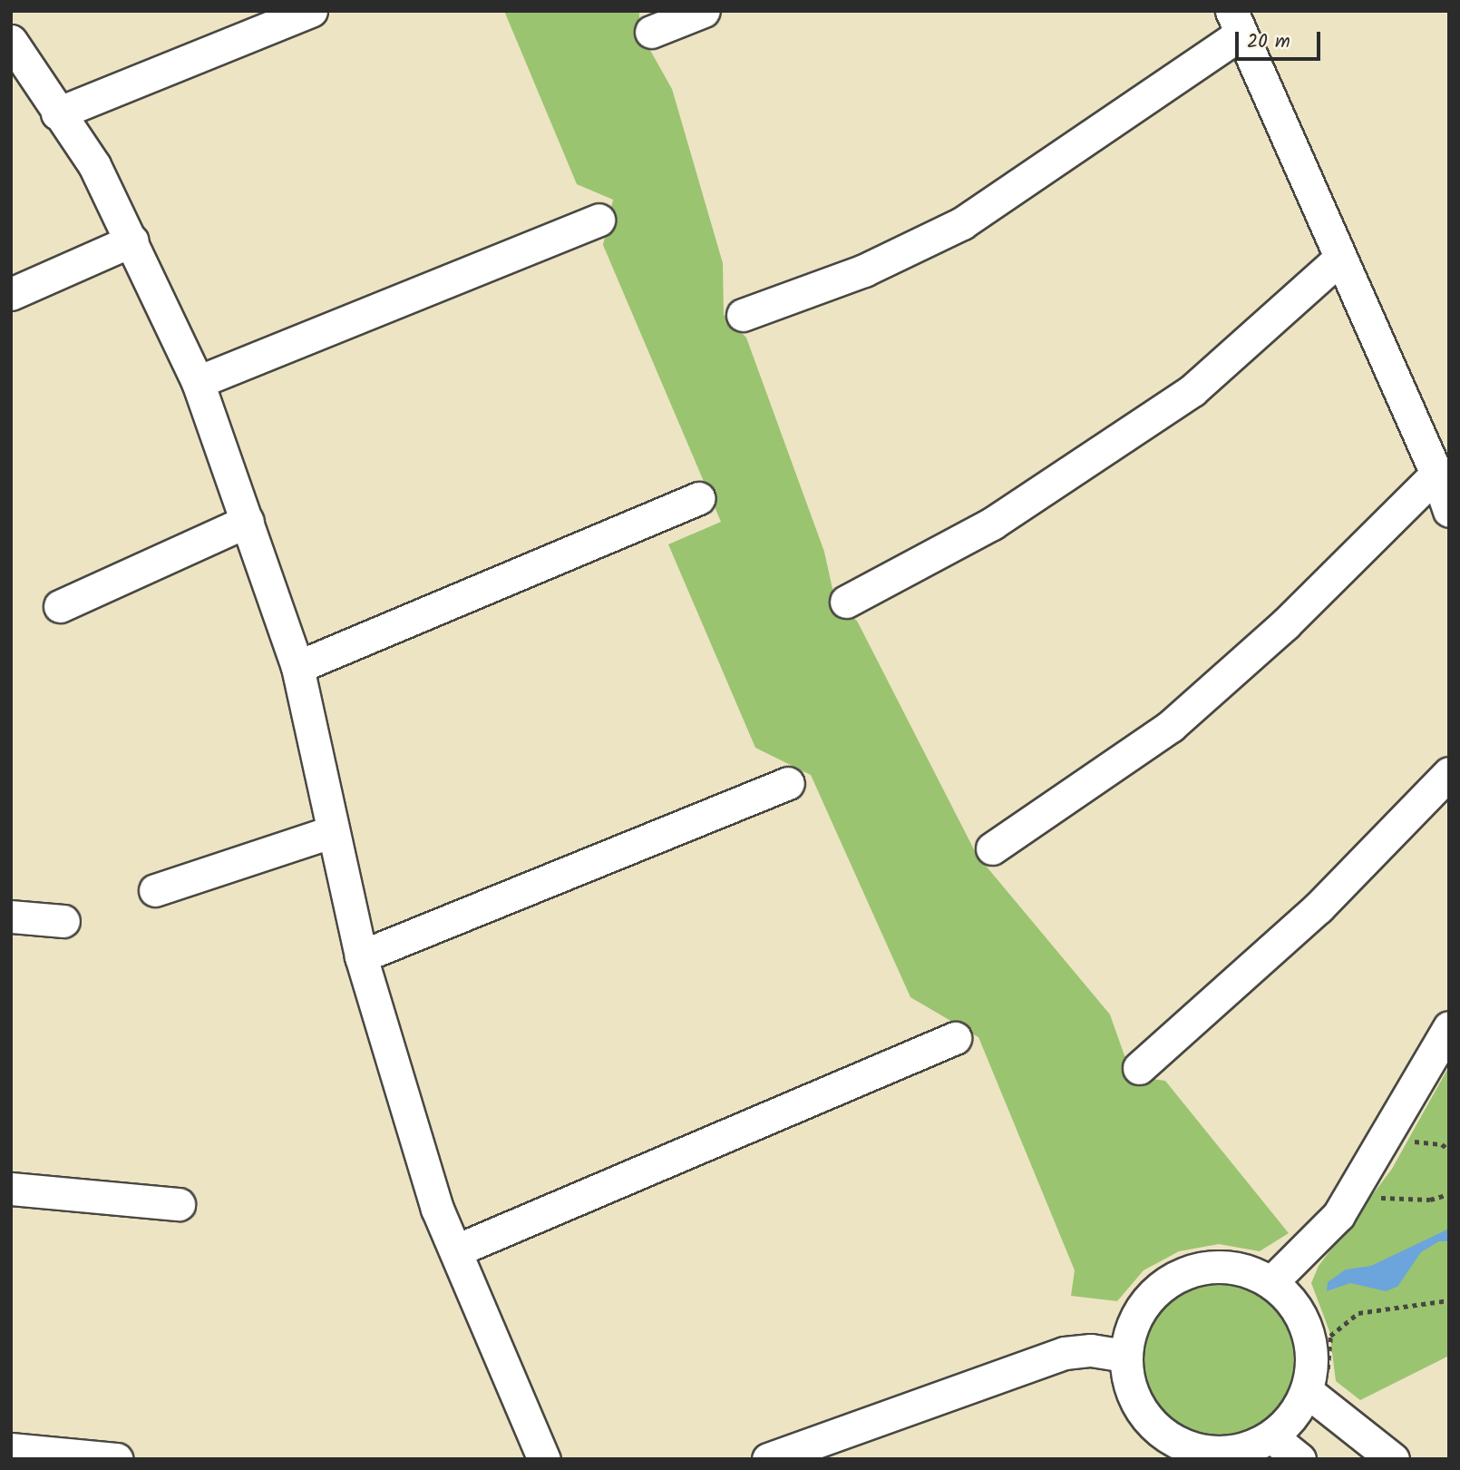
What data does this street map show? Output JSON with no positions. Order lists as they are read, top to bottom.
{
  "scale_bar": "20 m"
}
